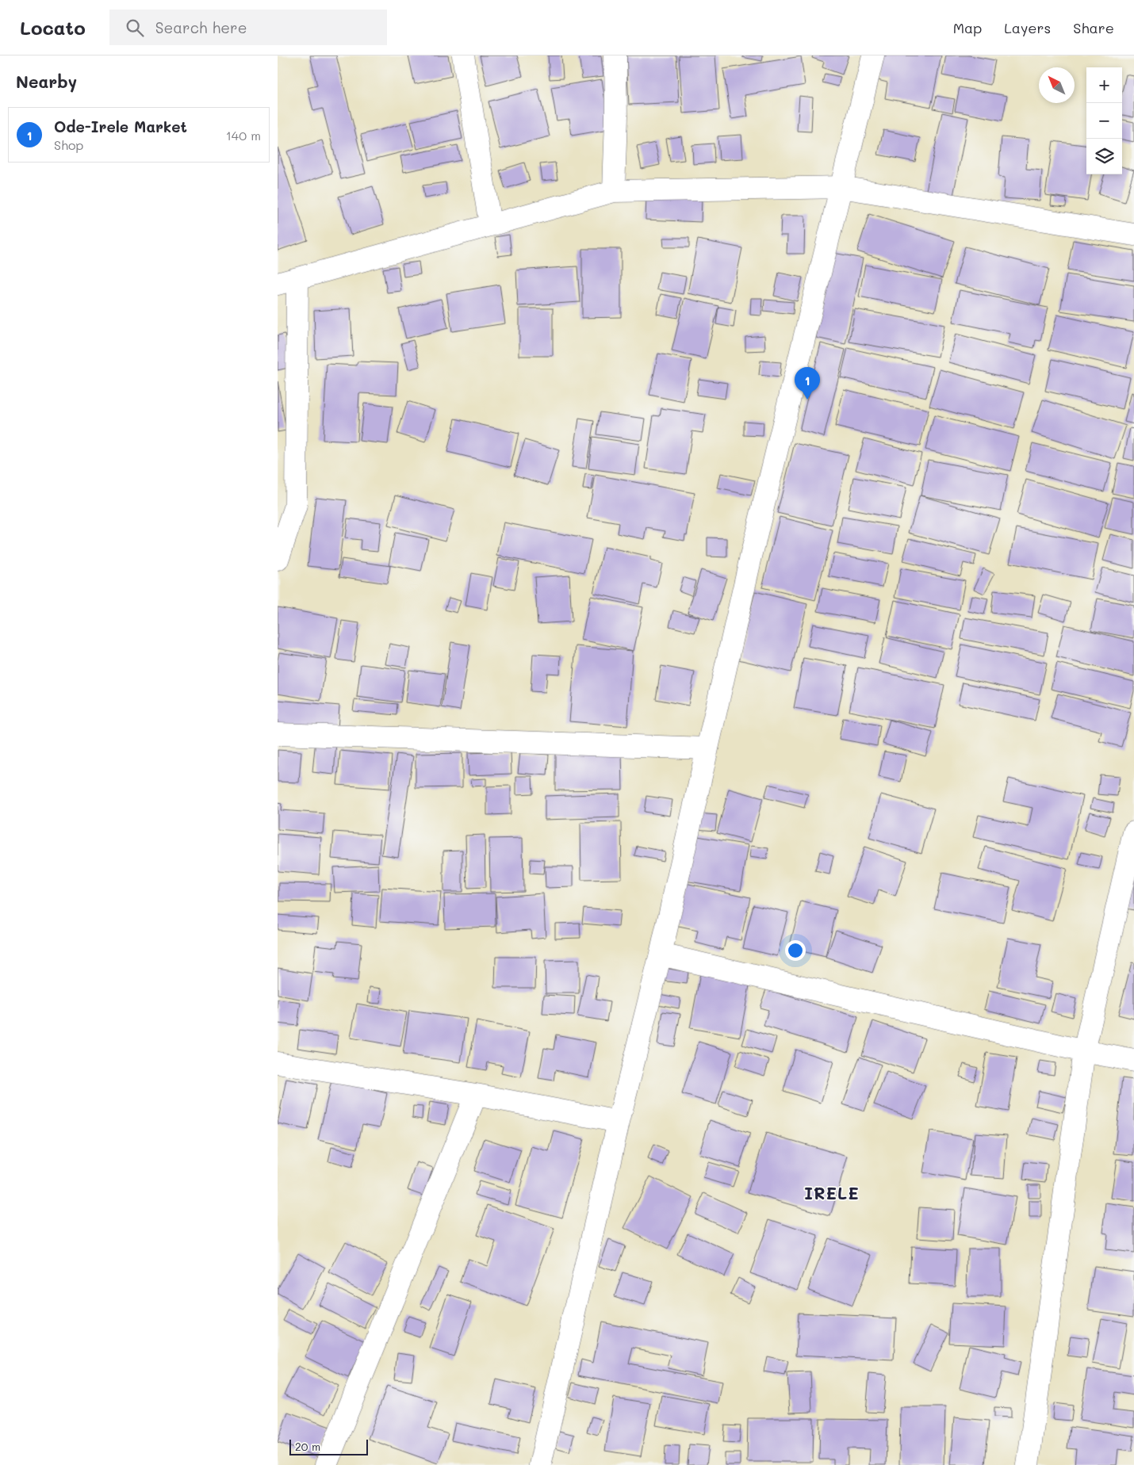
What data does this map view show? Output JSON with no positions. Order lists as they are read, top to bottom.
{
  "districts": ["IRELE"],
  "scale_bar": "20 m",
  "north": "top left",
  "page": {
    "header": "Locato",
    "search": "Search here",
    "nav": ["Map", "Layers", "Share"],
    "heading": "Nearby",
    "map_buttons": ["+", "−"],
    "list": [
      {
        "mark": "1",
        "name": "Ode-Irele Market",
        "note": "Shop",
        "value": "140 m"
      }
    ],
    "pins": "1",
    "scale": "20 m"
  }
}
